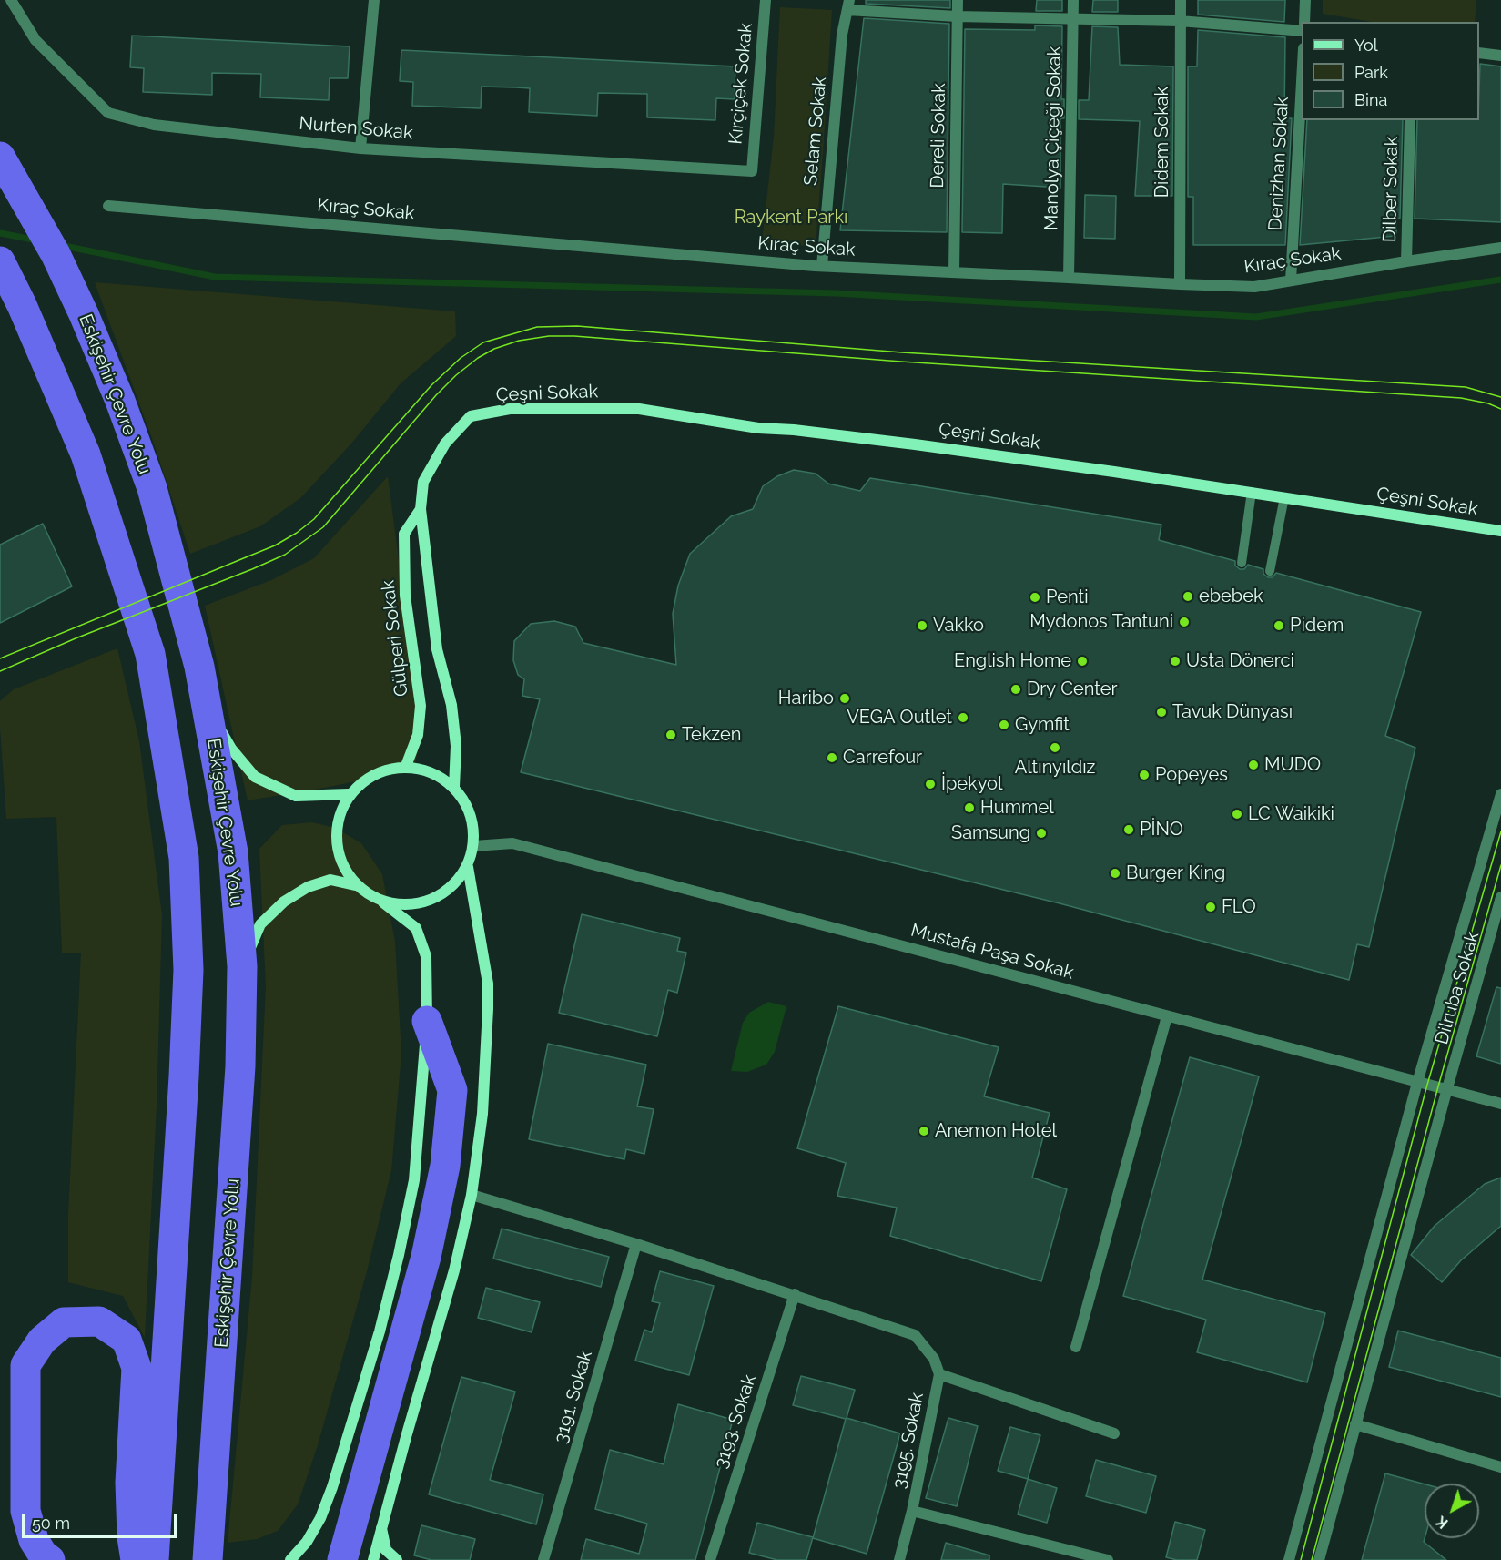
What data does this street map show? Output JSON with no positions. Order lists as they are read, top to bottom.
{
  "streets": {
    "highway": ["Eskişehir Çevre Yolu"],
    "street": [
      "Kırçiçek Sokak",
      "Nurten Sokak",
      "Selam Sokak",
      "Dereli Sokak",
      "Manolya Çiçeği Sokak",
      "Didem Sokak",
      "Denizhan Sokak",
      "Dilber Sokak",
      "Kıraç Sokak",
      "Çeşni Sokak",
      "Gülperi Sokak",
      "Mustafa Paşa Sokak",
      "Dilruba Sokak",
      "3191. Sokak",
      "3193. Sokak",
      "3195. Sokak"
    ]
  },
  "crossings": [
    ["Kırçiçek Sokak", "Nurten Sokak"],
    ["Selam Sokak", "Kıraç Sokak"],
    ["Dereli Sokak", "Kıraç Sokak"],
    ["Manolya Çiçeği Sokak", "Kıraç Sokak"],
    ["Didem Sokak", "Kıraç Sokak"],
    ["Denizhan Sokak", "Kıraç Sokak"],
    ["Dilber Sokak", "Kıraç Sokak"],
    ["Çeşni Sokak", "Gülperi Sokak"],
    ["Gülperi Sokak", "Mustafa Paşa Sokak"],
    ["Mustafa Paşa Sokak", "Dilruba Sokak"],
    ["3193. Sokak", "3195. Sokak"]
  ],
  "parks": ["Raykent Parkı"],
  "places": [
    "ebebek",
    "Penti",
    "Mydonos Tantuni",
    "Vakko",
    "Pidem",
    "English Home",
    "Usta Dönerci",
    "Dry Center",
    "Haribo",
    "Tavuk Dünyası",
    "VEGA Outlet",
    "Gymfit",
    "Tekzen",
    "Altınyıldız",
    "Carrefour",
    "MUDO",
    "Popeyes",
    "İpekyol",
    "Hummel",
    "LC Waikiki",
    "PİNO",
    "Samsung",
    "Burger King",
    "FLO",
    "Anemon Hotel"
  ],
  "legend": ["Yol", "Park", "Bina"],
  "scale_bar": "50 m",
  "north": "bottom left"
}
